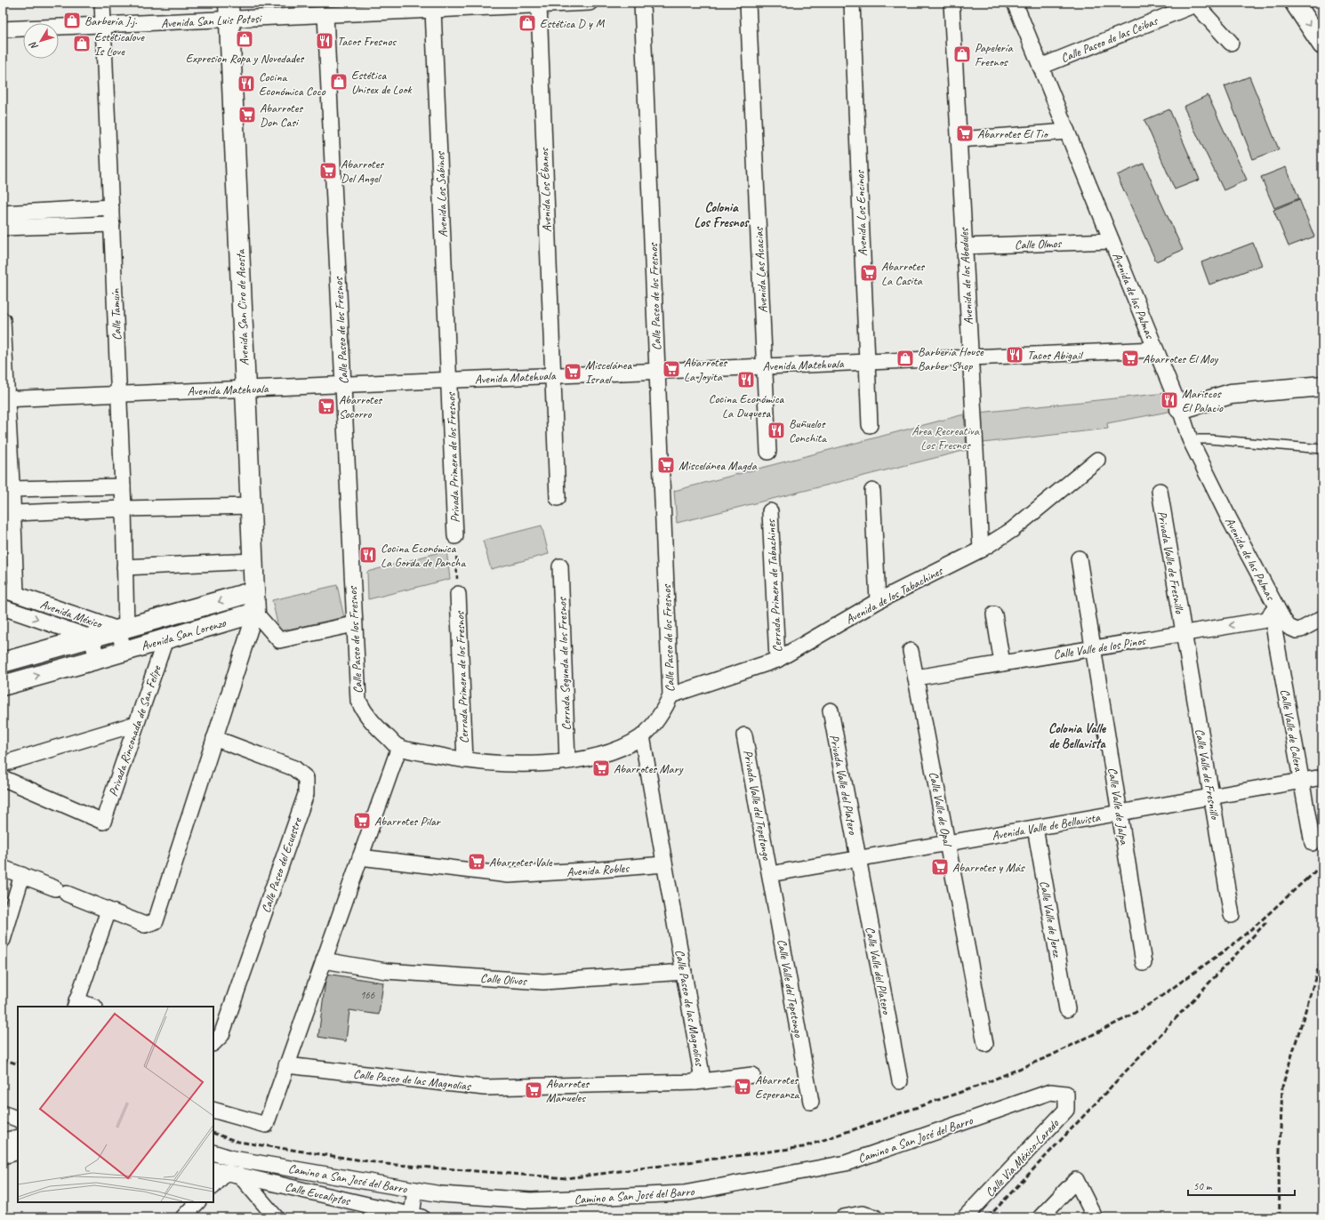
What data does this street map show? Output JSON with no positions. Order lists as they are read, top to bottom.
{
  "streets": {
    "street": [
      "Avenida San Luis Potosi",
      "Calle Paseo de las Ceibas",
      "Avenida Los Ébanos",
      "Avenida Los Sabinos",
      "Avenida Los Encinos",
      "Calle Olmos",
      "Avenida Las Acacias",
      "Avenida de los Abedules",
      "Avenida de las Palmas",
      "Calle Paseo de los Fresnos",
      "Avenida San Ciro de Acosta",
      "Calle Tamuín",
      "Avenida Matehuala",
      "Privada Primera de los Fresnos",
      "Privada Valle de Fresnillo",
      "Cerrada Primera de Tabachines",
      "Avenida de los Tabachines",
      "Avenida México",
      "Avenida San Lorenzo",
      "Calle Valle de los Pinos",
      "Cerrada Segunda de los Fresnos",
      "Cerrada Primera de los Fresnos",
      "Calle Valle de Calera",
      "Privada Rinconada de San Felipe",
      "Calle Valle de Fresnillo",
      "Privada Valle del Platero",
      "Privada Valle del Tepetongo",
      "Calle Valle de Jalpa",
      "Calle Valle de Opal",
      "Avenida Valle de Bellavista",
      "Calle Paseo del Ecuestre",
      "Avenida Robles",
      "Calle Valle de Jerez",
      "Calle Valle del Platero",
      "Calle Olivos",
      "Calle Valle del Tepetongo",
      "Calle Paseo de las Magnolias",
      "Camino a San José del Barro",
      "Calle Vía México-Laredo",
      "Calle Eucaliptos"
    ]
  },
  "crossings": [
    ["Avenida San Luis Potosi", "Avenida Los Ébanos"],
    ["Avenida San Luis Potosi", "Avenida Los Sabinos"],
    ["Avenida San Luis Potosi", "Calle Paseo de los Fresnos"],
    ["Avenida San Luis Potosi", "Avenida San Ciro de Acosta"],
    ["Avenida San Luis Potosi", "Calle Tamuín"],
    ["Calle Paseo de las Ceibas", "Avenida de las Palmas"],
    ["Avenida Los Ébanos", "Avenida Matehuala"],
    ["Avenida Los Sabinos", "Avenida Matehuala"],
    ["Avenida Los Sabinos", "Privada Primera de los Fresnos"],
    ["Avenida Los Encinos", "Avenida Matehuala"],
    ["Calle Olmos", "Avenida de los Abedules"],
    ["Calle Olmos", "Avenida de las Palmas"],
    ["Avenida Las Acacias", "Avenida Matehuala"],
    ["Avenida de los Abedules", "Avenida Matehuala"],
    ["Avenida de los Abedules", "Avenida de los Tabachines"],
    ["Avenida de las Palmas", "Avenida Matehuala"],
    ["Avenida de las Palmas", "Calle Valle de los Pinos"],
    ["Avenida de las Palmas", "Calle Valle de Calera"],
    ["Calle Paseo de los Fresnos", "Avenida Matehuala"],
    ["Calle Paseo de los Fresnos", "Avenida de los Tabachines"],
    ["Calle Paseo de los Fresnos", "Cerrada Segunda de los Fresnos"],
    ["Calle Paseo de los Fresnos", "Cerrada Primera de los Fresnos"],
    ["Calle Paseo de los Fresnos", "Calle Paseo de las Magnolias"],
    ["Avenida San Ciro de Acosta", "Avenida Matehuala"],
    ["Avenida San Ciro de Acosta", "Avenida San Lorenzo"],
    ["Calle Tamuín", "Avenida Matehuala"],
    ["Calle Tamuín", "Avenida México"],
    ["Calle Tamuín", "Avenida San Lorenzo"],
    ["Avenida Matehuala", "Privada Primera de los Fresnos"],
    ["Privada Valle de Fresnillo", "Calle Valle de los Pinos"],
    ["Privada Valle de Fresnillo", "Calle Valle de Fresnillo"],
    ["Cerrada Primera de Tabachines", "Avenida de los Tabachines"],
    ["Avenida México", "Avenida San Lorenzo"],
    ["Avenida San Lorenzo", "Privada Rinconada de San Felipe"],
    ["Calle Valle de los Pinos", "Calle Valle de Calera"],
    ["Calle Valle de los Pinos", "Calle Valle de Fresnillo"],
    ["Calle Valle de los Pinos", "Calle Valle de Jalpa"],
    ["Calle Valle de los Pinos", "Calle Valle de Opal"],
    ["Calle Valle de Calera", "Avenida Valle de Bellavista"],
    ["Calle Valle de Fresnillo", "Avenida Valle de Bellavista"],
    ["Privada Valle del Platero", "Avenida Valle de Bellavista"],
    ["Privada Valle del Platero", "Calle Valle del Platero"],
    ["Privada Valle del Tepetongo", "Avenida Valle de Bellavista"],
    ["Privada Valle del Tepetongo", "Calle Valle del Tepetongo"],
    ["Calle Valle de Jalpa", "Avenida Valle de Bellavista"],
    ["Calle Valle de Opal", "Avenida Valle de Bellavista"],
    ["Avenida Valle de Bellavista", "Calle Valle de Jerez"],
    ["Avenida Valle de Bellavista", "Calle Valle del Platero"],
    ["Avenida Valle de Bellavista", "Calle Valle del Tepetongo"],
    ["Avenida Robles", "Calle Paseo de las Magnolias"],
    ["Calle Olivos", "Calle Paseo de las Magnolias"],
    ["Camino a San José del Barro", "Calle Vía México-Laredo"]
  ],
  "districts": ["Colonia Los Fresnos", "Colonia Valle de Bellavista"],
  "parks": ["Área Recreativa Los Fresnos"],
  "places": {
    "shop": [
      "Barbería J.j.",
      "Estética D y M",
      "Expresion Ropa y Novedades",
      "Estéticalove Is Love",
      "Papelería Fresnos",
      "Estética Unisex de Look",
      "Barbería House Barber Shop"
    ],
    "restaurant": [
      "Tacos Fresnos",
      "Cocina Económica Coco",
      "Tacos Abigail",
      "Cocina Económica La Duquesa",
      "Mariscos El Palacio",
      "Buñuelos Conchita",
      "Cocina Económica La Gorda de Pancha"
    ],
    "supermarket": [
      "Abarrotes Don Casi",
      "Abarrotes El Tio",
      "Abarrotes Del Angel",
      "Abarrotes La Casita",
      "Abarrotes El Moy",
      "Abarrotes La Joyita",
      "Miscelánea Israel",
      "Abarrotes Socorro",
      "Miscelánea Magda",
      "Abarrotes Mary",
      "Abarrotes Pilar",
      "Abarrotes Vale",
      "Abarrotes y Más",
      "Abarrotes Esperanza",
      "Abarrotes Manueles"
    ]
  },
  "house_numbers": ["166"],
  "scale_bar": "50 m",
  "north": "bottom left"
}
